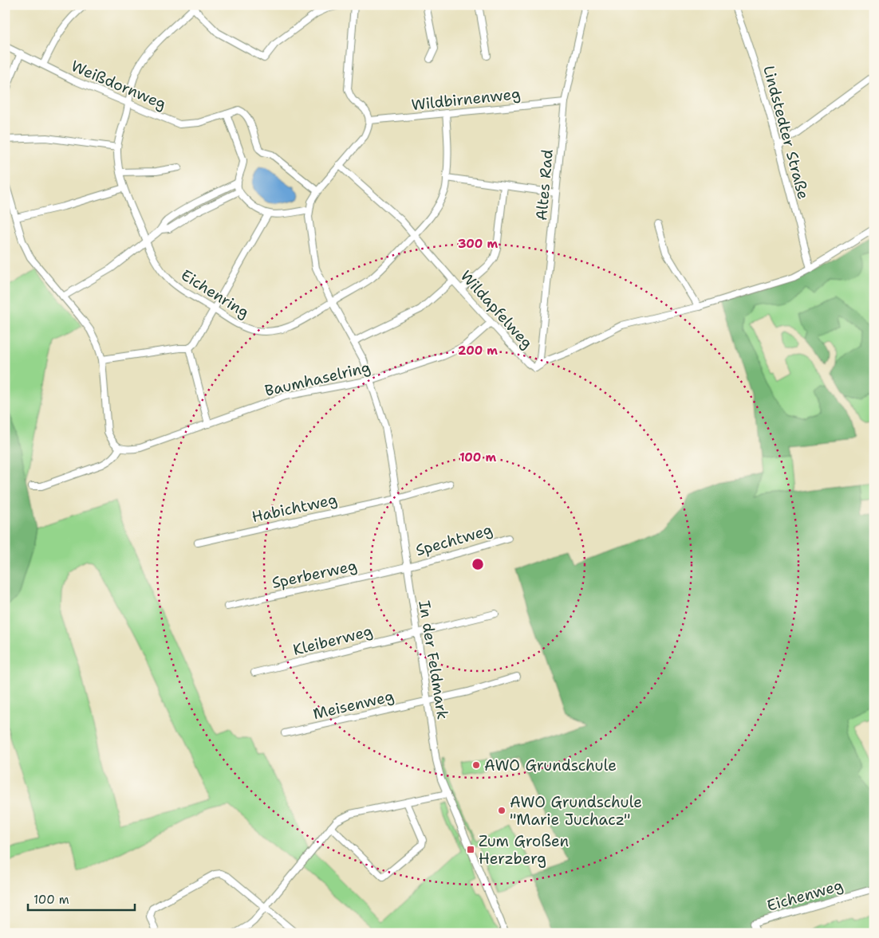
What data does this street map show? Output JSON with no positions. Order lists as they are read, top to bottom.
{
  "streets": {
    "street": [
      "Weißdornweg",
      "Wildbirnenweg",
      "Lindstedter Straße",
      "Altes Rad",
      "Eichenring",
      "Wildapfelweg",
      "Baumhaselring",
      "Habichtweg",
      "Spechtweg",
      "Sperberweg",
      "Kleiberweg",
      "In der Feldmark",
      "Meisenweg",
      "Eichenweg"
    ]
  },
  "crossings": [
    ["Weißdornweg", "Eichenring"],
    ["Wildbirnenweg", "Altes Rad"],
    ["Wildbirnenweg", "Eichenring"],
    ["Altes Rad", "Wildapfelweg"],
    ["Eichenring", "Wildapfelweg"],
    ["Eichenring", "In der Feldmark"],
    ["Wildapfelweg", "Baumhaselring"],
    ["Baumhaselring", "In der Feldmark"],
    ["Habichtweg", "In der Feldmark"],
    ["Spechtweg", "Sperberweg"],
    ["Spechtweg", "In der Feldmark"],
    ["Sperberweg", "In der Feldmark"],
    ["Kleiberweg", "In der Feldmark"],
    ["In der Feldmark", "Meisenweg"]
  ],
  "places": {
    "other": ["AWO Grundschule", "AWO Grundschule \"Marie Juchacz\""],
    "transit": ["Zum Großen Herzberg"]
  },
  "scale_bar": "100 m",
  "rings": ["300 m", "200 m", "100 m"]
}
